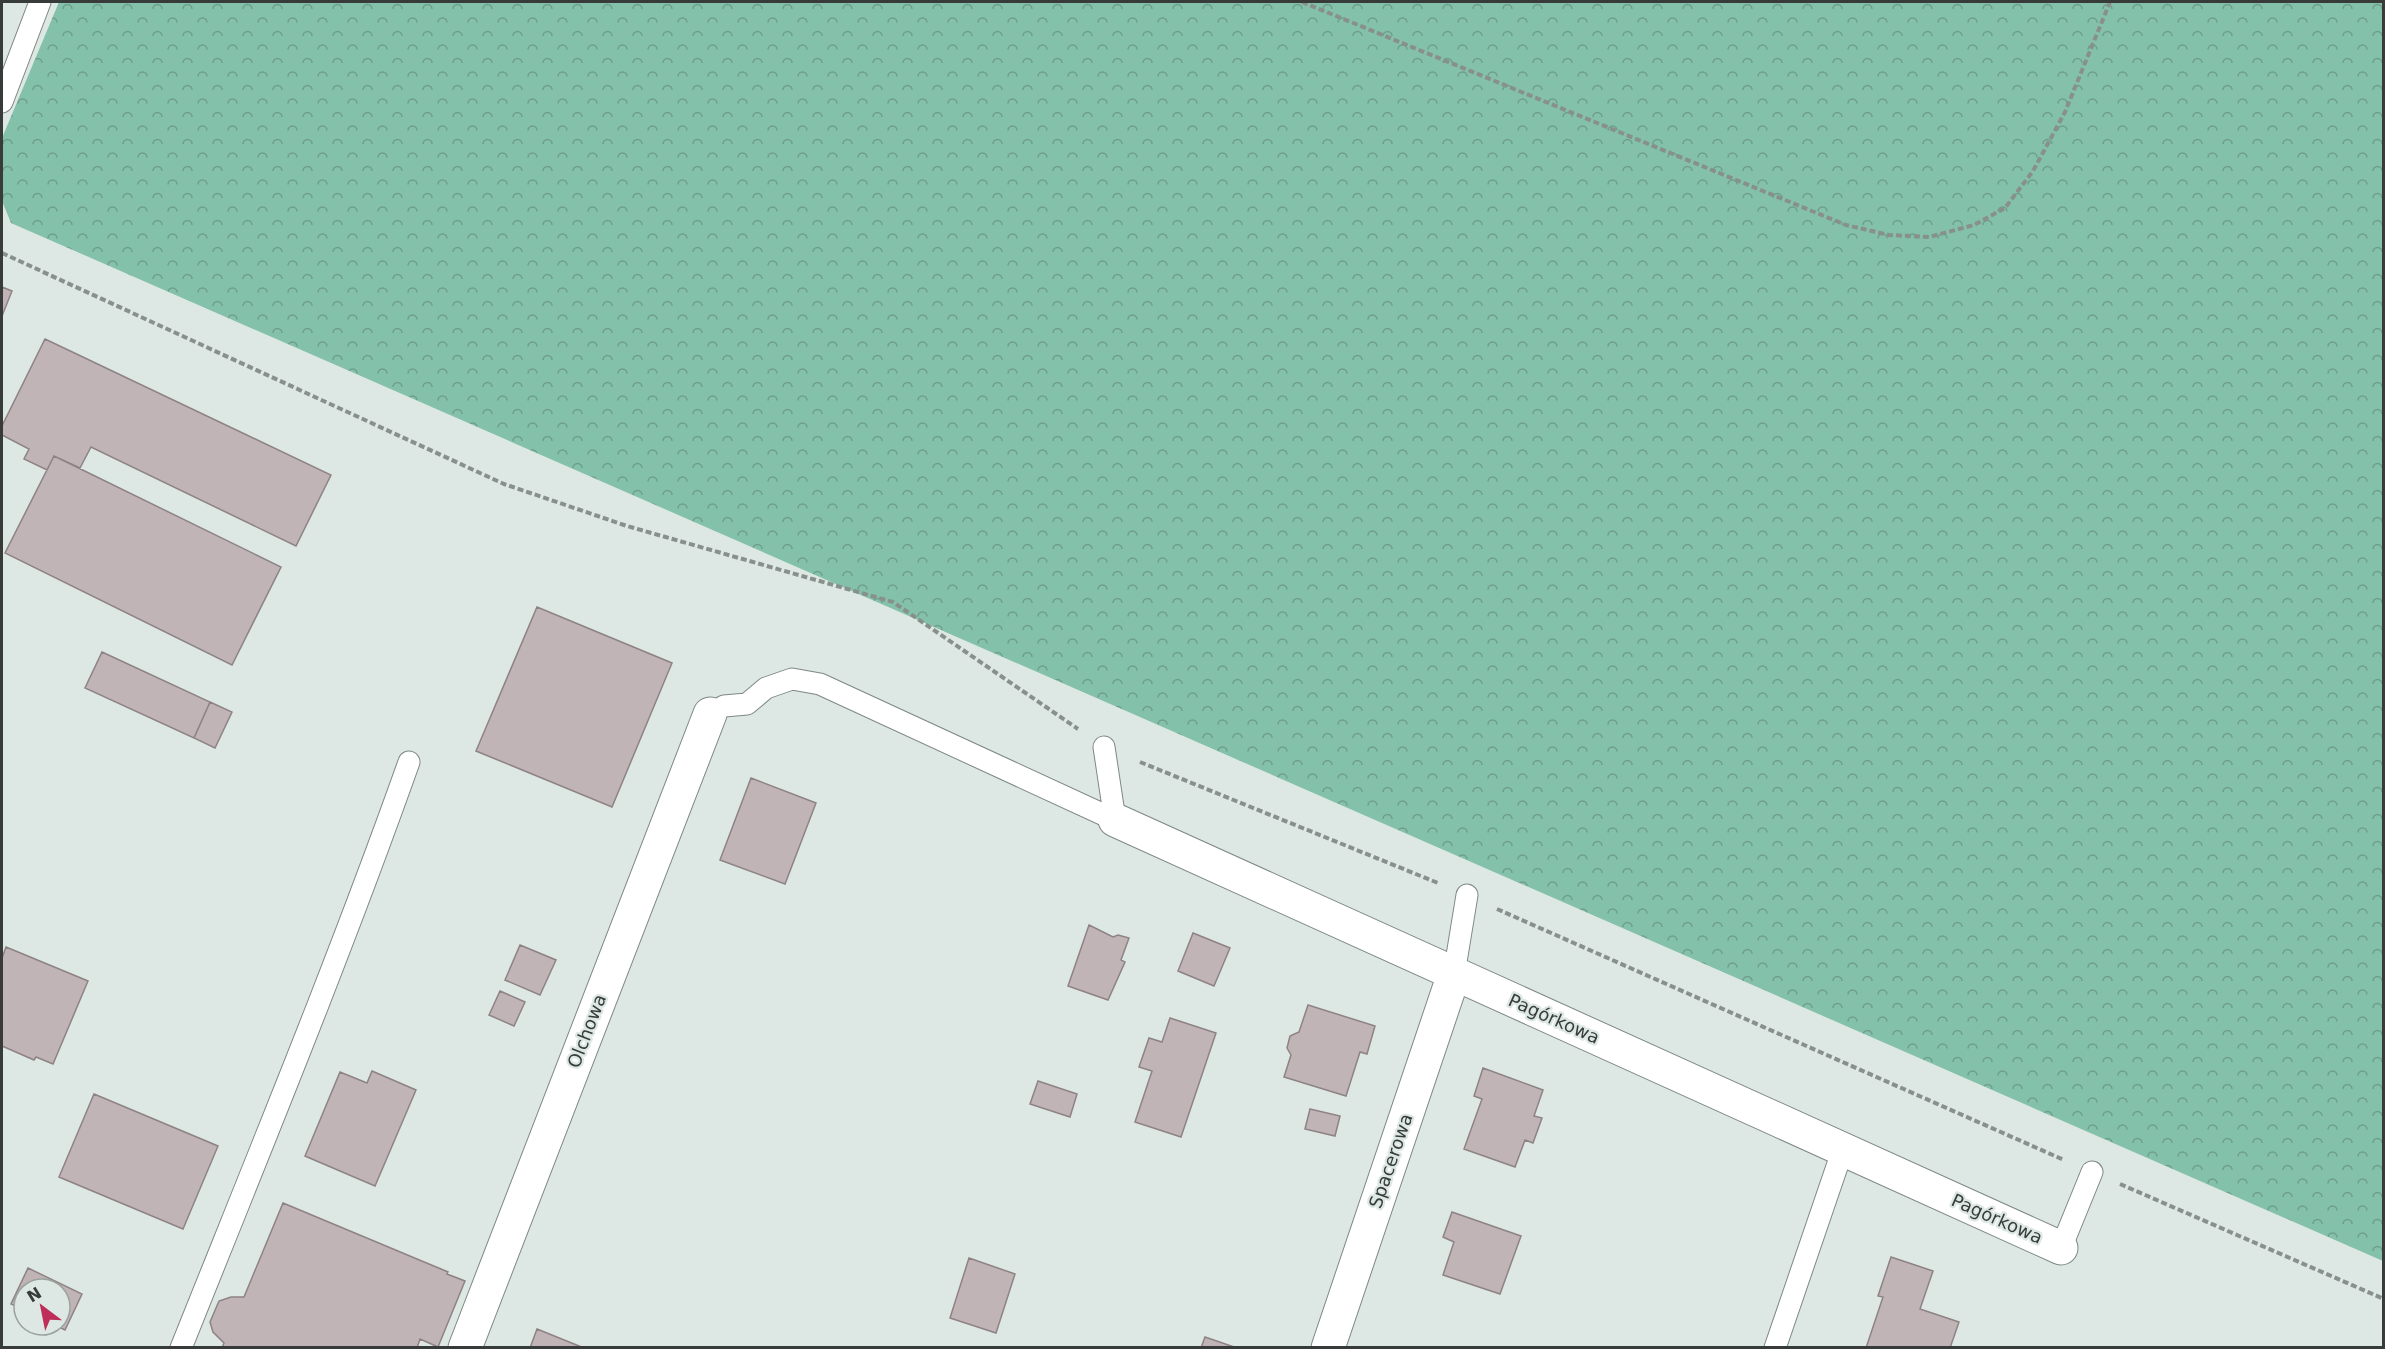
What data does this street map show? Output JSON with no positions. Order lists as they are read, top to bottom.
{
  "streets": {
    "street": ["Pagórkowa", "Olchowa", "Spacerowa"]
  },
  "crossings": [
    ["Pagórkowa", "Spacerowa"]
  ],
  "north": "top left"
}
